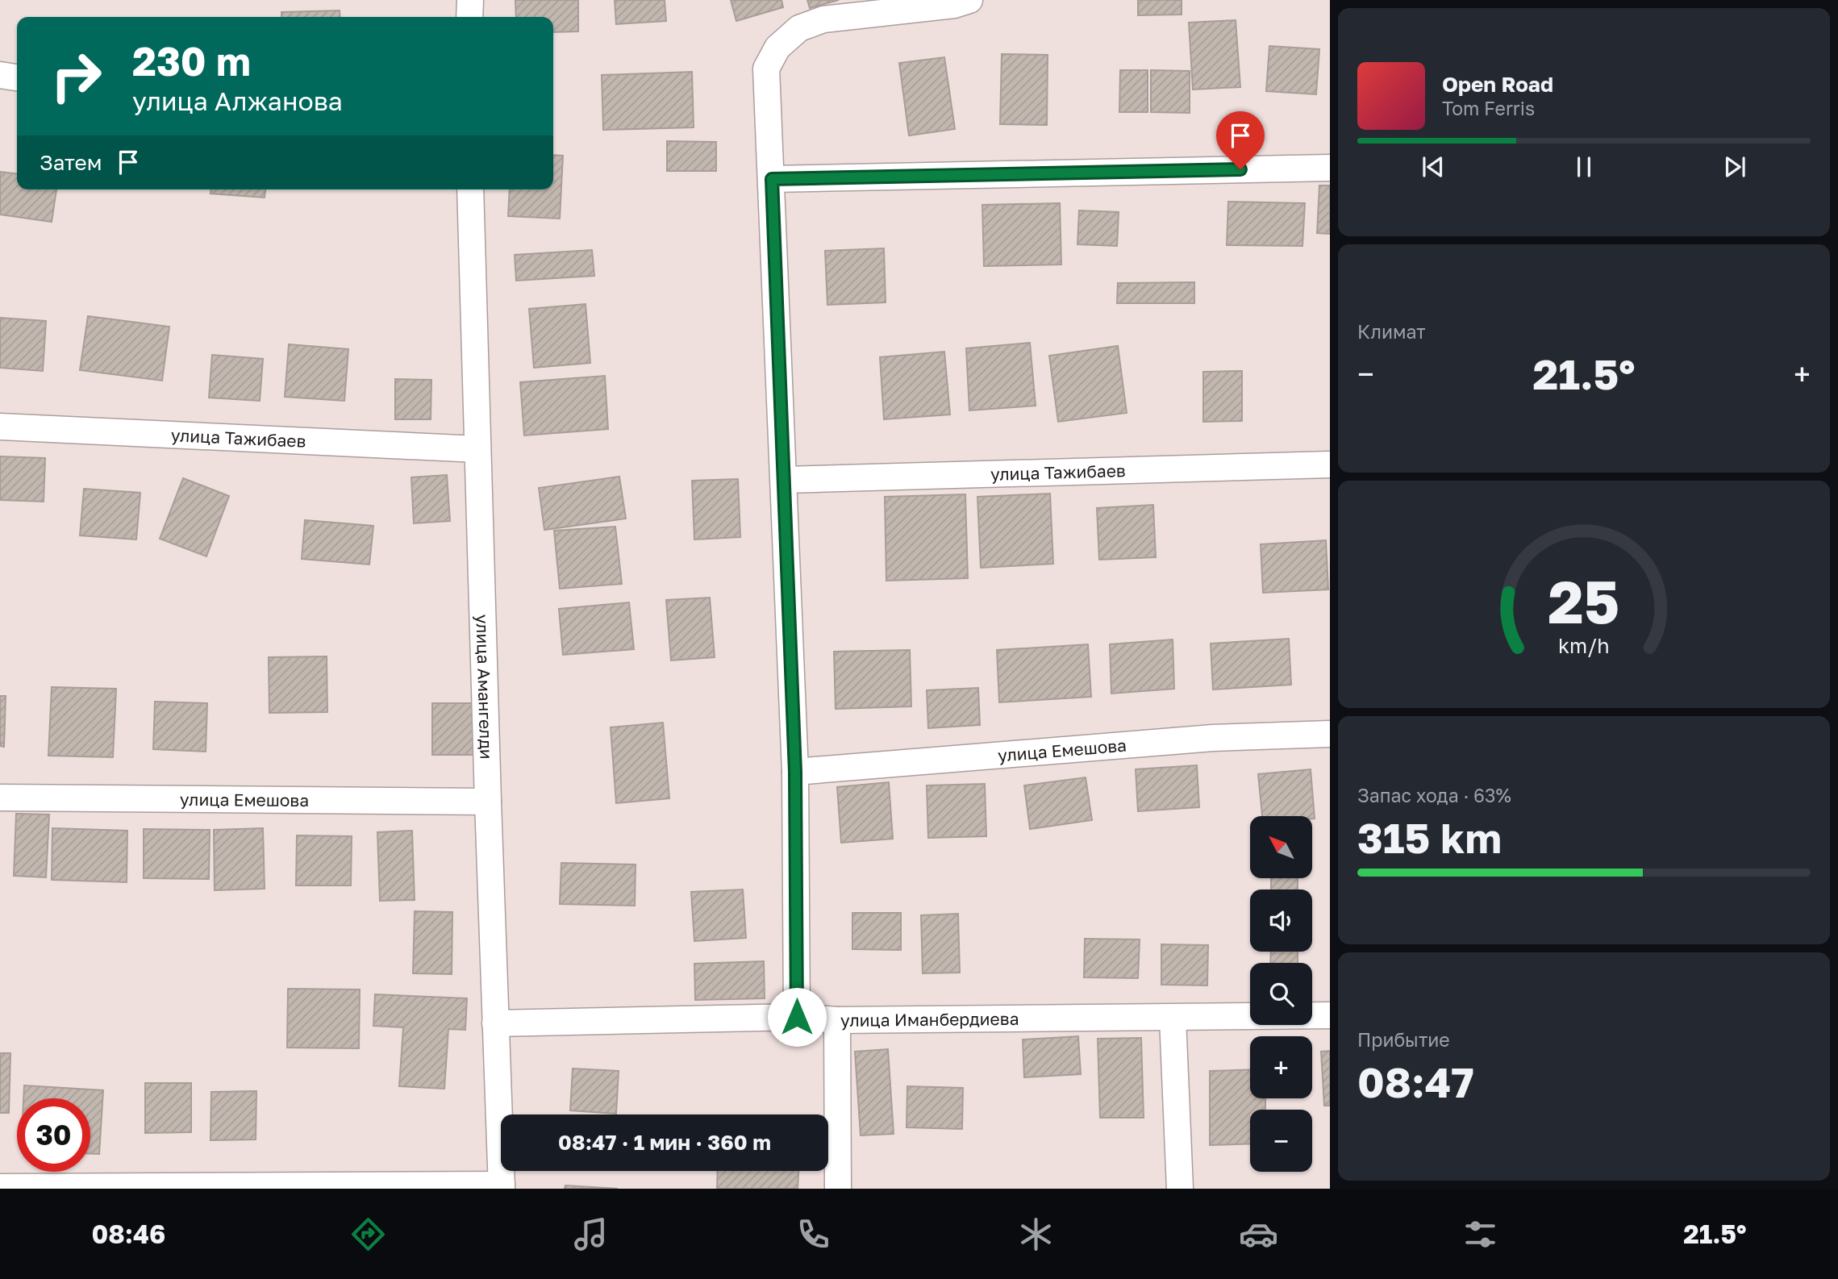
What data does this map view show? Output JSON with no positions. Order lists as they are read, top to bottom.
{
  "streets": {
    "street": [
      "улица Тажибаев",
      "улица Амангелди",
      "улица Емешова",
      "улица Иманбердиева"
    ]
  },
  "crossings": [
    ["улица Тажибаев", "улица Амангелди"],
    ["улица Амангелди", "улица Емешова"],
    ["улица Амангелди", "улица Иманбердиева"]
  ],
  "north": "top left",
  "page": {
    "turn": ["230 m", "улица Алжанова"],
    "song": ["Open Road", "Tom Ferris"],
    "then": "Затем",
    "tile": [
      "Климат",
      ["Запас хода · 63%", "315 km"],
      ["Прибытие", "08:47"]
    ],
    "heat": ["−", "21.5°", "+"],
    "map_buttons": ["+", "−"],
    "limit": "30",
    "trip": "08:47 · 1 мин · 360 m",
    "tabs": ["08:46", "21.5°"],
    "gauge": ["25", "km/h"]
  }
}
